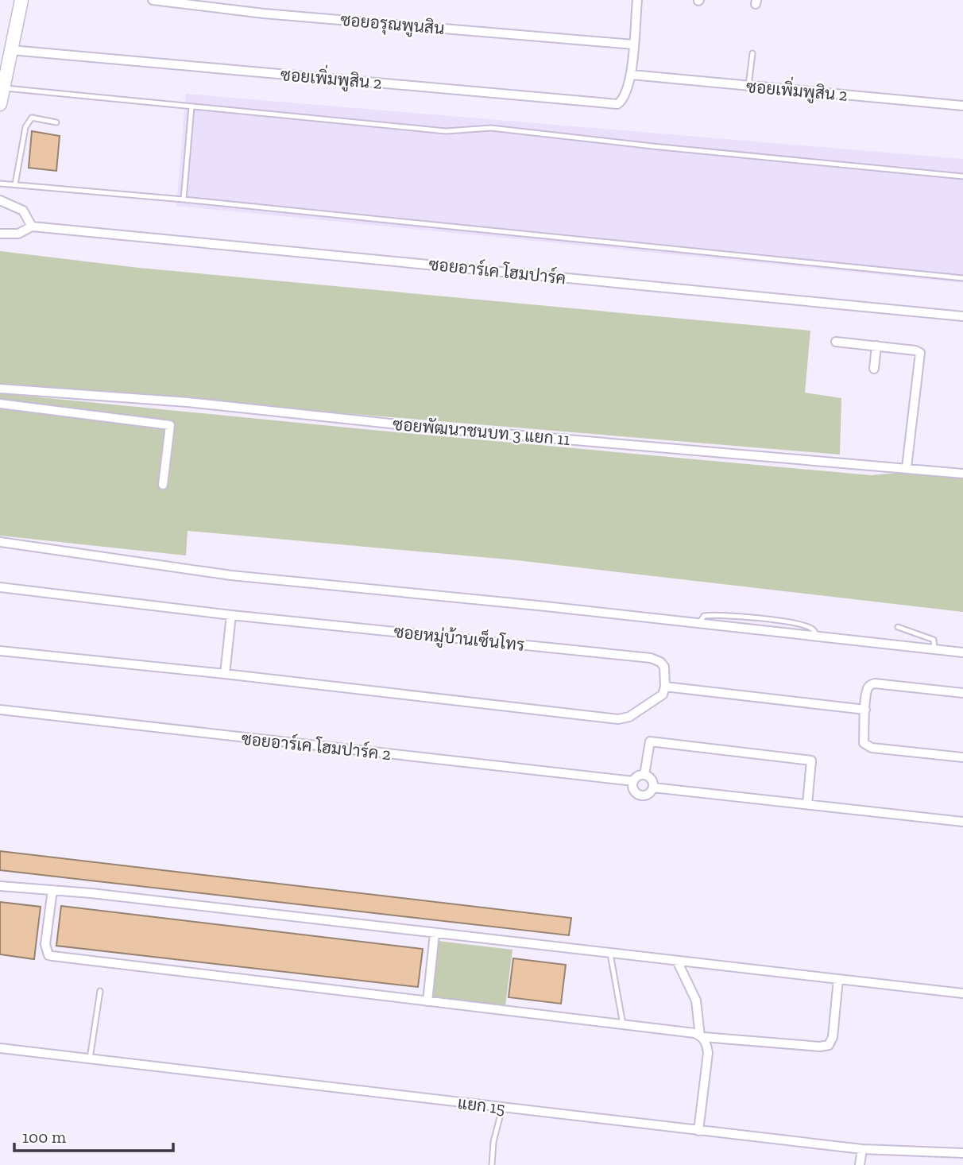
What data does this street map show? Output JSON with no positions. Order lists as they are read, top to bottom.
{
  "streets": {
    "street": [
      "ซอยอรุณพูนสิน",
      "ซอยเพิ่มพูสิน 2",
      "ซอยอาร์เค โฮมปาร์ค",
      "ซอยพัฒนาชนบท 3 แยก 11",
      "ซอยหมู่บ้านเซ็นโทร",
      "ซอยอาร์เค โฮมปาร์ค 2",
      "แยก 15"
    ]
  },
  "crossings": [
    ["ซอยอรุณพูนสิน", "ซอยเพิ่มพูสิน 2"]
  ],
  "scale_bar": "100 m"
}
